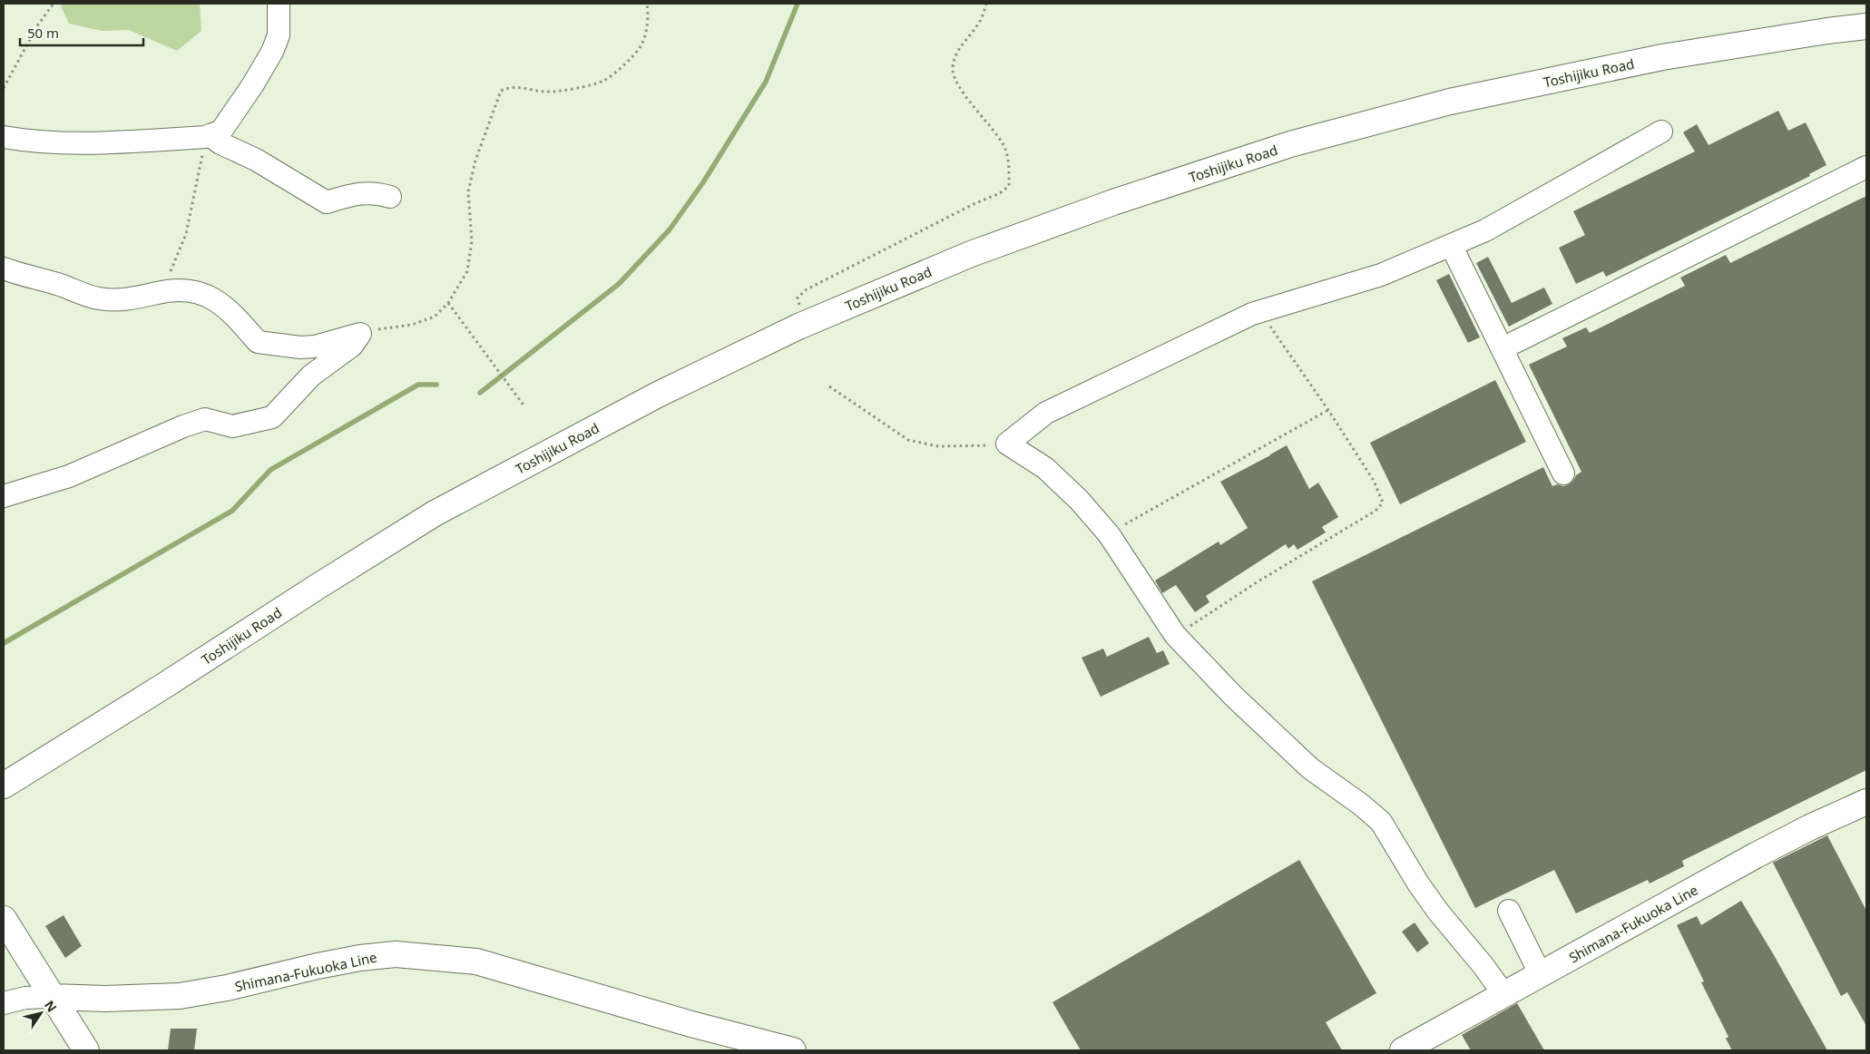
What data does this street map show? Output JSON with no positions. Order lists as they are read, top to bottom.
{
  "streets": {
    "main road": ["Toshijiku Road", "Shimana-Fukuoka Line"]
  },
  "scale_bar": "50 m",
  "north": "top right"
}
